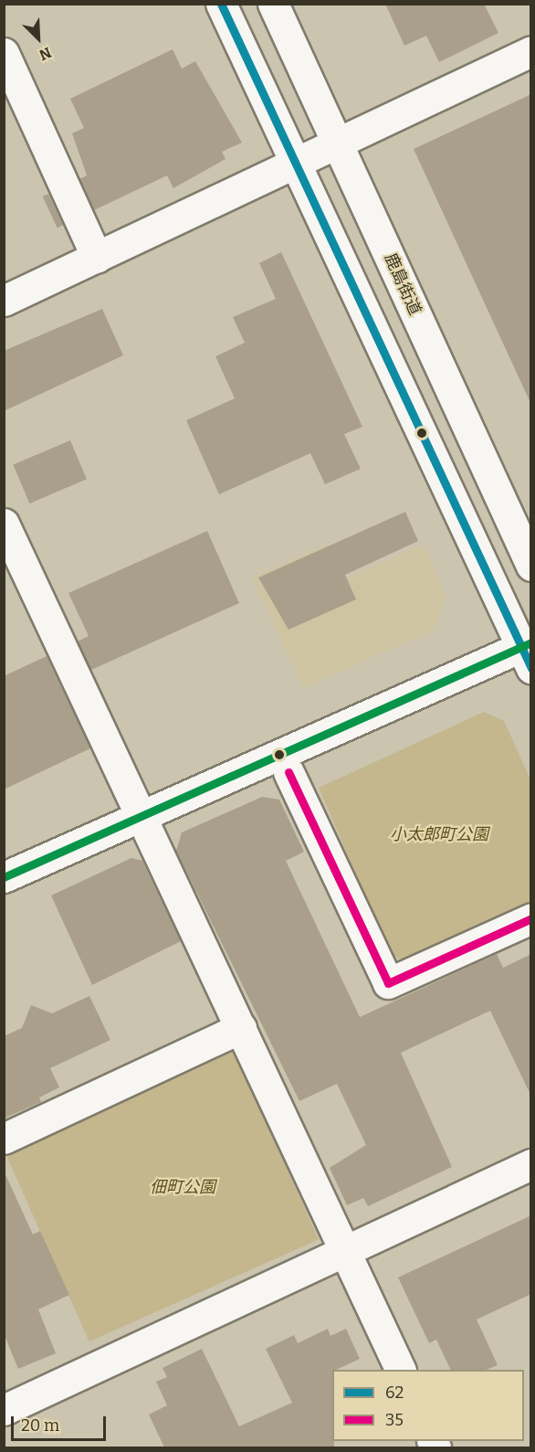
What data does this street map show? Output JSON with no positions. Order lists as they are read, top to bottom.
{
  "streets": {
    "street": ["鹿島街道"]
  },
  "parks": ["小太郎町公園", "佃町公園"],
  "lines": ["transit line 62", "transit line 35"],
  "legend": ["62", "35"],
  "scale_bar": "20 m",
  "north": "bottom right"
}
